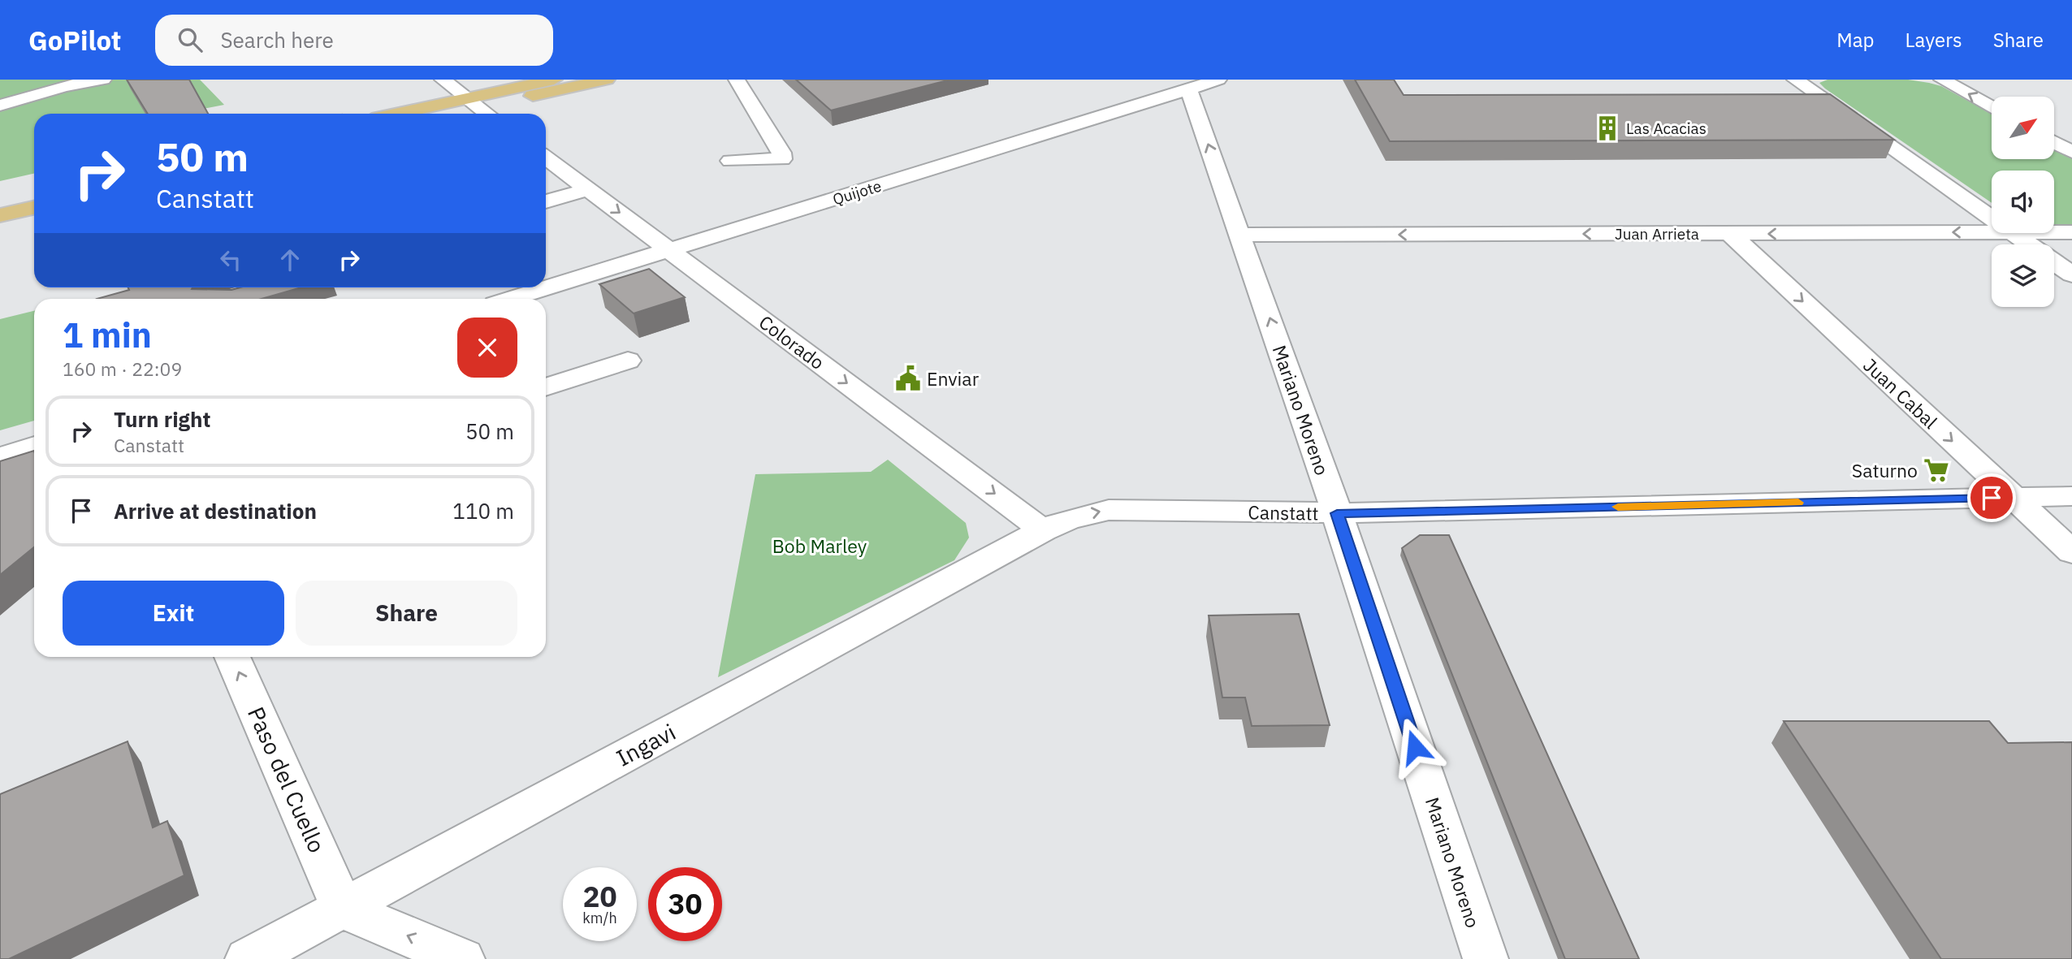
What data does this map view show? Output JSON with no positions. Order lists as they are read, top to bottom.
{
  "streets": {
    "street": [
      "Quijote",
      "Juan Arrieta",
      "Colorado",
      "Juan Cabal",
      "Mariano Moreno",
      "Canstatt",
      "Ingavi",
      "Paso del Cuello"
    ]
  },
  "crossings": [
    ["Quijote", "Colorado"],
    ["Quijote", "Mariano Moreno"],
    ["Juan Arrieta", "Juan Cabal"],
    ["Juan Arrieta", "Mariano Moreno"],
    ["Colorado", "Canstatt"],
    ["Colorado", "Ingavi"],
    ["Juan Cabal", "Canstatt"],
    ["Mariano Moreno", "Canstatt"],
    ["Canstatt", "Ingavi"],
    ["Ingavi", "Paso del Cuello"]
  ],
  "one_way": [
    "Juan Arrieta",
    "Colorado",
    "Mariano Moreno",
    "Paso del Cuello"
  ],
  "parks": ["Bob Marley"],
  "places": {
    "building": ["Las Acacias"],
    "public building": ["Enviar"],
    "supermarket": ["Saturno"]
  },
  "north": "top right",
  "page": {
    "header": "GoPilot",
    "search": "Search here",
    "nav": ["Map", "Layers", "Share"],
    "turn": ["50 m", "Canstatt"],
    "heading": ["1 min", "160 m · 22:09"],
    "list": [
      {
        "name": "Turn right",
        "note": "Canstatt",
        "value": "50 m"
      },
      {
        "name": "Arrive at destination",
        "value": "110 m"
      }
    ],
    "buttons": ["Exit", "Share"],
    "speed": "20 km/h",
    "limit": "30"
  }
}
